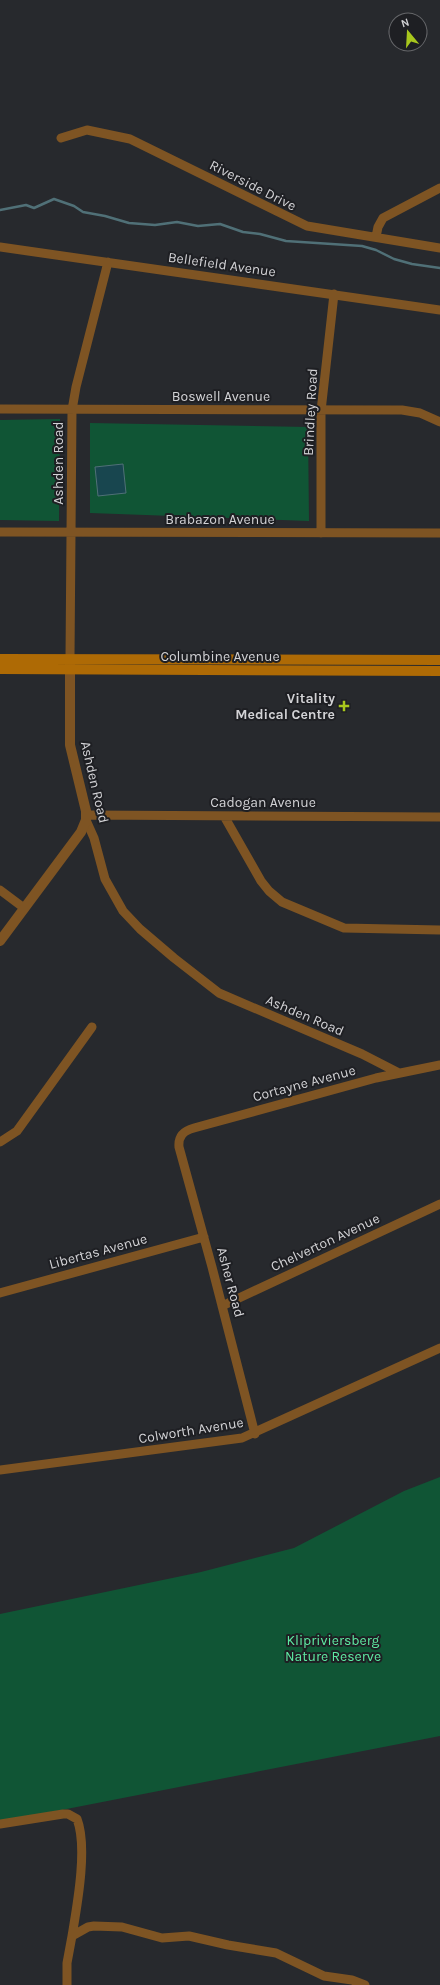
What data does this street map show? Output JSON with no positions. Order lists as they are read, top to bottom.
{
  "streets": {
    "main road": ["Columbine Avenue"],
    "street": [
      "Riverside Drive",
      "Bellefield Avenue",
      "Boswell Avenue",
      "Brindley Road",
      "Ashden Road",
      "Brabazon Avenue",
      "Cadogan Avenue",
      "Cortayne Avenue",
      "Chelverton Avenue",
      "Libertas Avenue",
      "Asher Road",
      "Colworth Avenue"
    ]
  },
  "crossings": [
    ["Bellefield Avenue", "Brindley Road"],
    ["Bellefield Avenue", "Ashden Road"],
    ["Boswell Avenue", "Brindley Road"],
    ["Boswell Avenue", "Ashden Road"],
    ["Brindley Road", "Brabazon Avenue"],
    ["Ashden Road", "Brabazon Avenue"],
    ["Ashden Road", "Columbine Avenue"],
    ["Ashden Road", "Cadogan Avenue"],
    ["Ashden Road", "Cortayne Avenue"],
    ["Cortayne Avenue", "Asher Road"],
    ["Chelverton Avenue", "Asher Road"],
    ["Libertas Avenue", "Asher Road"],
    ["Asher Road", "Colworth Avenue"]
  ],
  "parks": ["Klipriviersberg Nature Reserve"],
  "places": {
    "health": ["Vitality Medical Centre"]
  },
  "north": "top"
}
